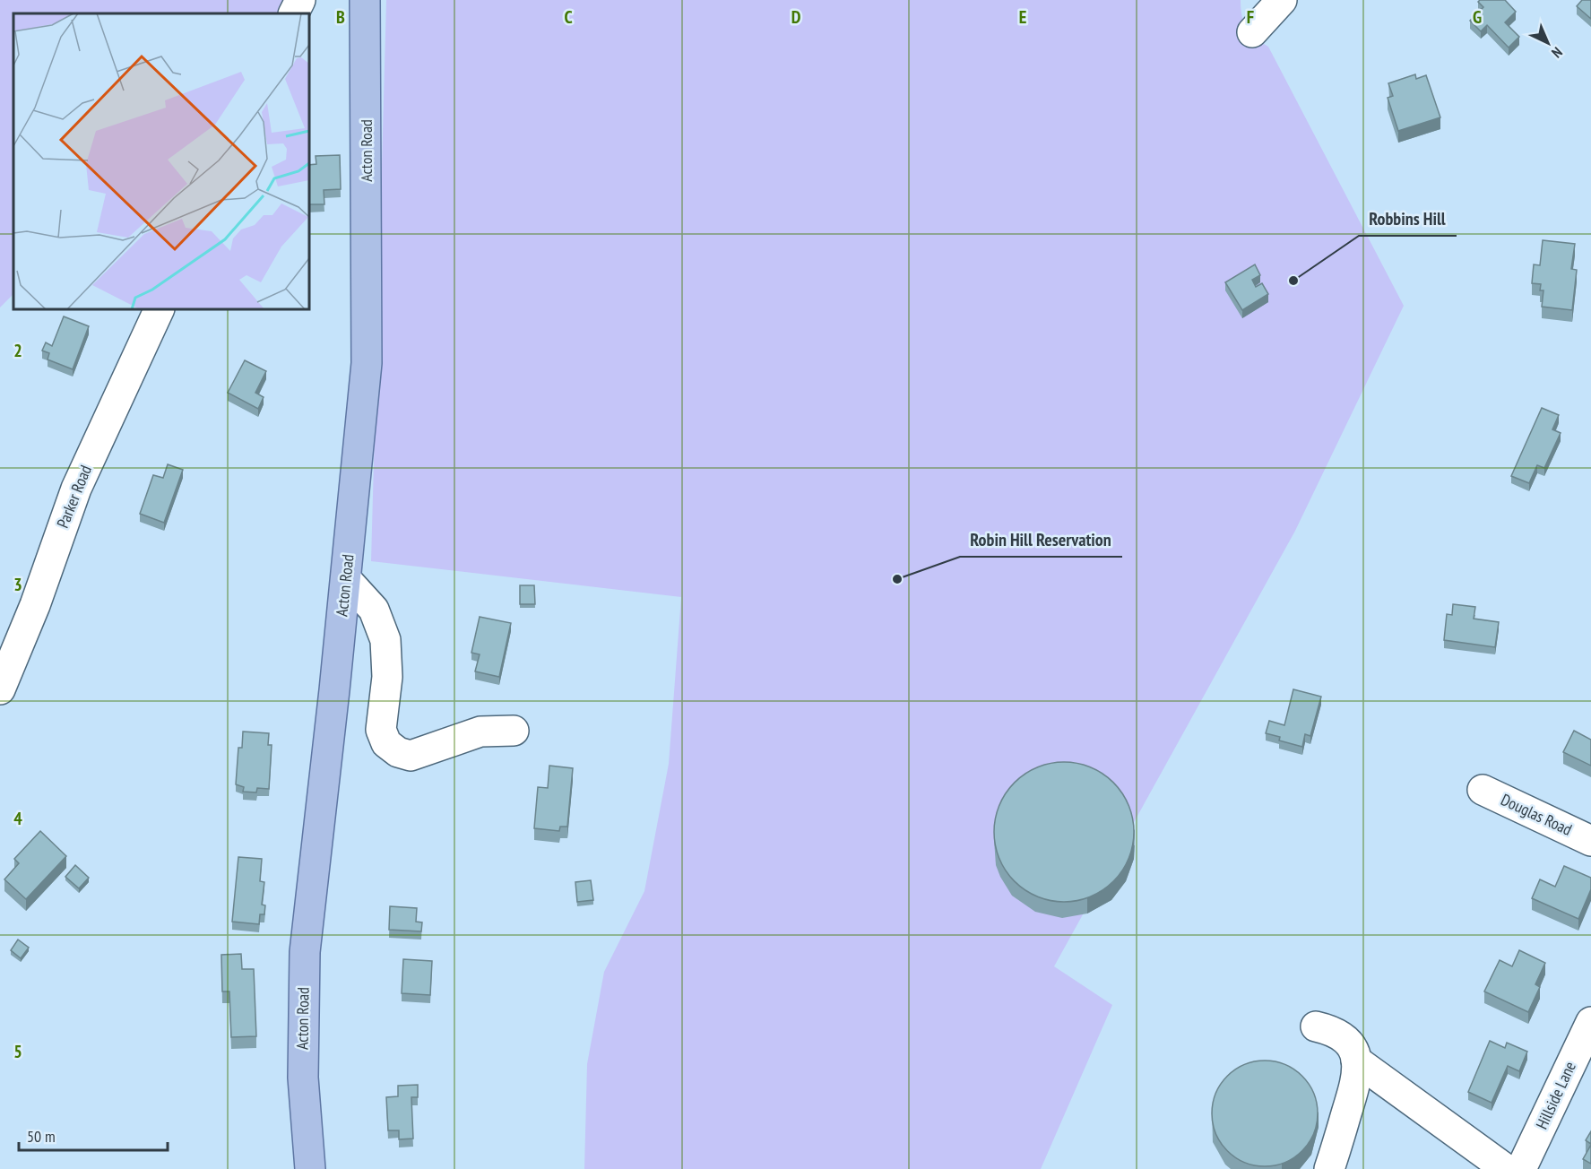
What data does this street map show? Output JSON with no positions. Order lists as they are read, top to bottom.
{
  "streets": {
    "main road": ["Acton Road"],
    "street": ["Parker Road", "Douglas Road", "Hillside Lane"]
  },
  "places": ["Robbins Hill", "Robin Hill Reservation"],
  "scale_bar": "50 m",
  "north": "bottom right",
  "grid": {
    "columns": [
      "B",
      "C",
      "D",
      "E",
      "F",
      "G"
    ],
    "rows": [
      "2",
      "3",
      "4",
      "5"
    ]
  }
}
